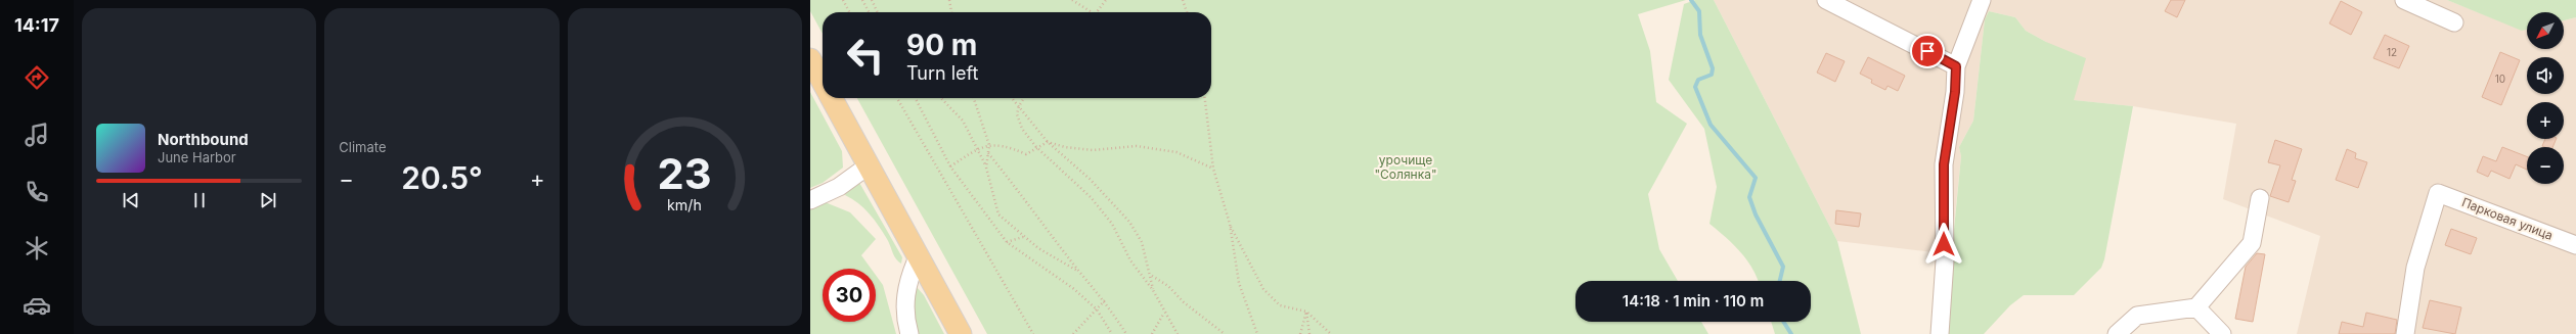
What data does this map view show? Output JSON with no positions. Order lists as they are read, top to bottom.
{
  "streets": {
    "street": ["Парковая улица"]
  },
  "parks": ["урочище \"Солянка\""],
  "house_numbers": ["12", "10"],
  "north": "bottom left",
  "page": {
    "tabs": "14:17",
    "tile": "Climate",
    "map_buttons": ["+", "−"],
    "turn": ["90 m", "Turn left"],
    "song": ["Northbound", "June Harbor"],
    "heat": ["−", "20.5°", "+"],
    "limit": "30",
    "trip": "14:18 · 1 min · 110 m",
    "gauge": ["23", "km/h"]
  }
}
